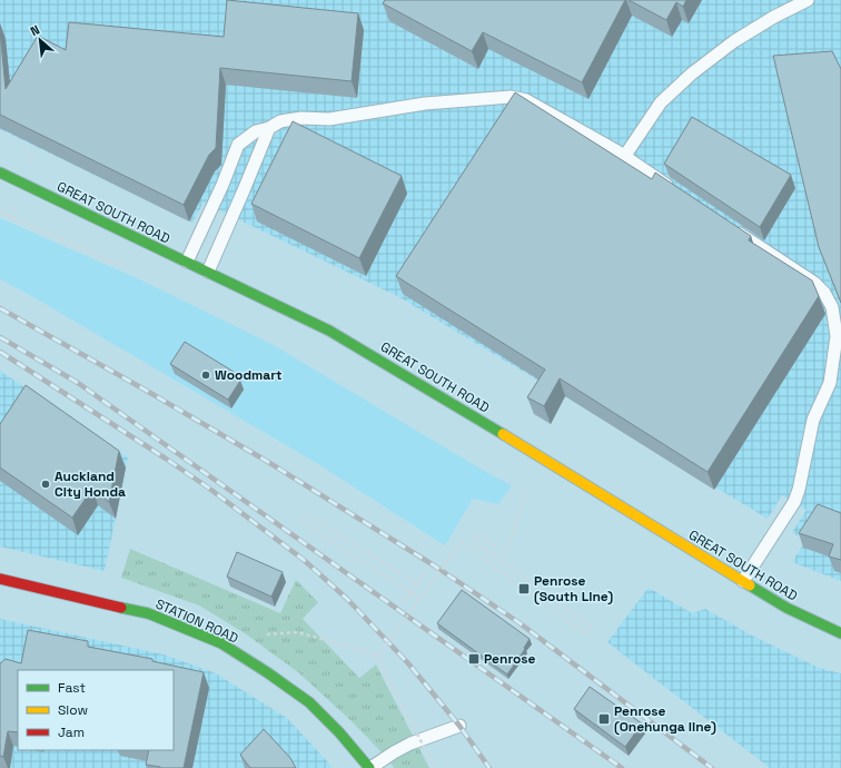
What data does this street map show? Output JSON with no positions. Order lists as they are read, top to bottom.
{
  "streets": {
    "main road": ["GREAT SOUTH ROAD", "STATION ROAD"]
  },
  "places": {
    "other": ["Woodmart", "Auckland City Honda"],
    "transit": ["Penrose (South Line)", "Penrose", "Penrose (Onehunga line)"]
  },
  "legend": ["Fast", "Slow", "Jam"],
  "north": "top left"
}
